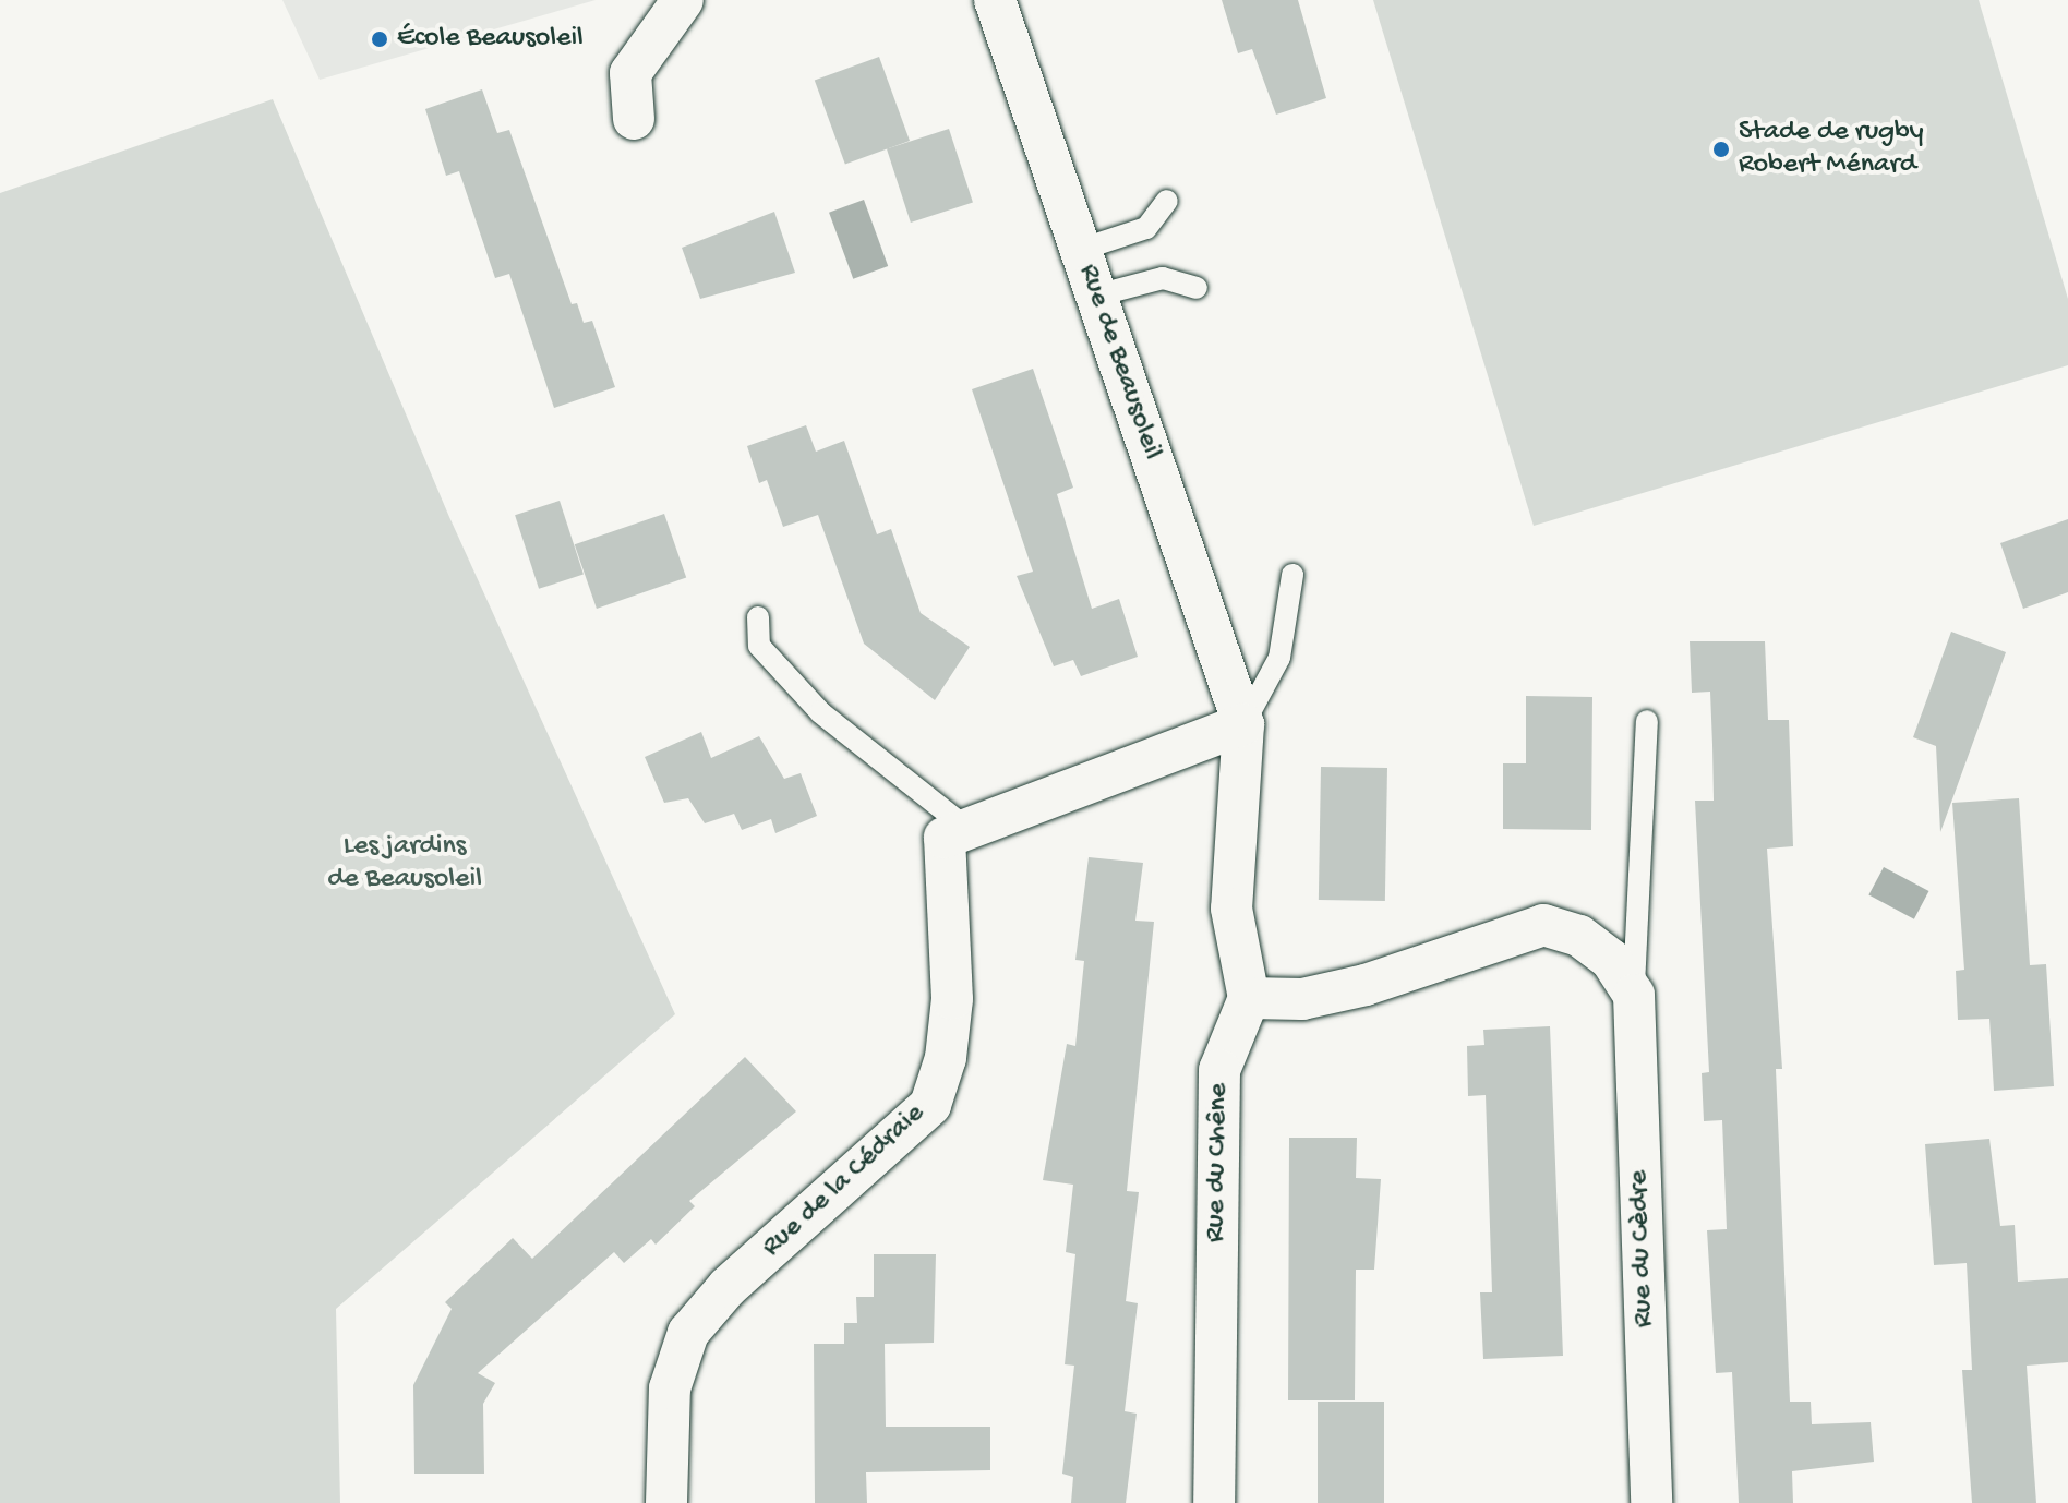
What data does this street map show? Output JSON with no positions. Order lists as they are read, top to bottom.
{
  "streets": {
    "street": [
      "Rue de Beausoleil",
      "Rue du Chêne",
      "Rue de la Cédraie",
      "Rue du Cèdre"
    ]
  },
  "parks": ["Les jardins de Beausoleil"],
  "places": ["École Beausoleil", "Stade de rugby Robert Ménard"]
}
